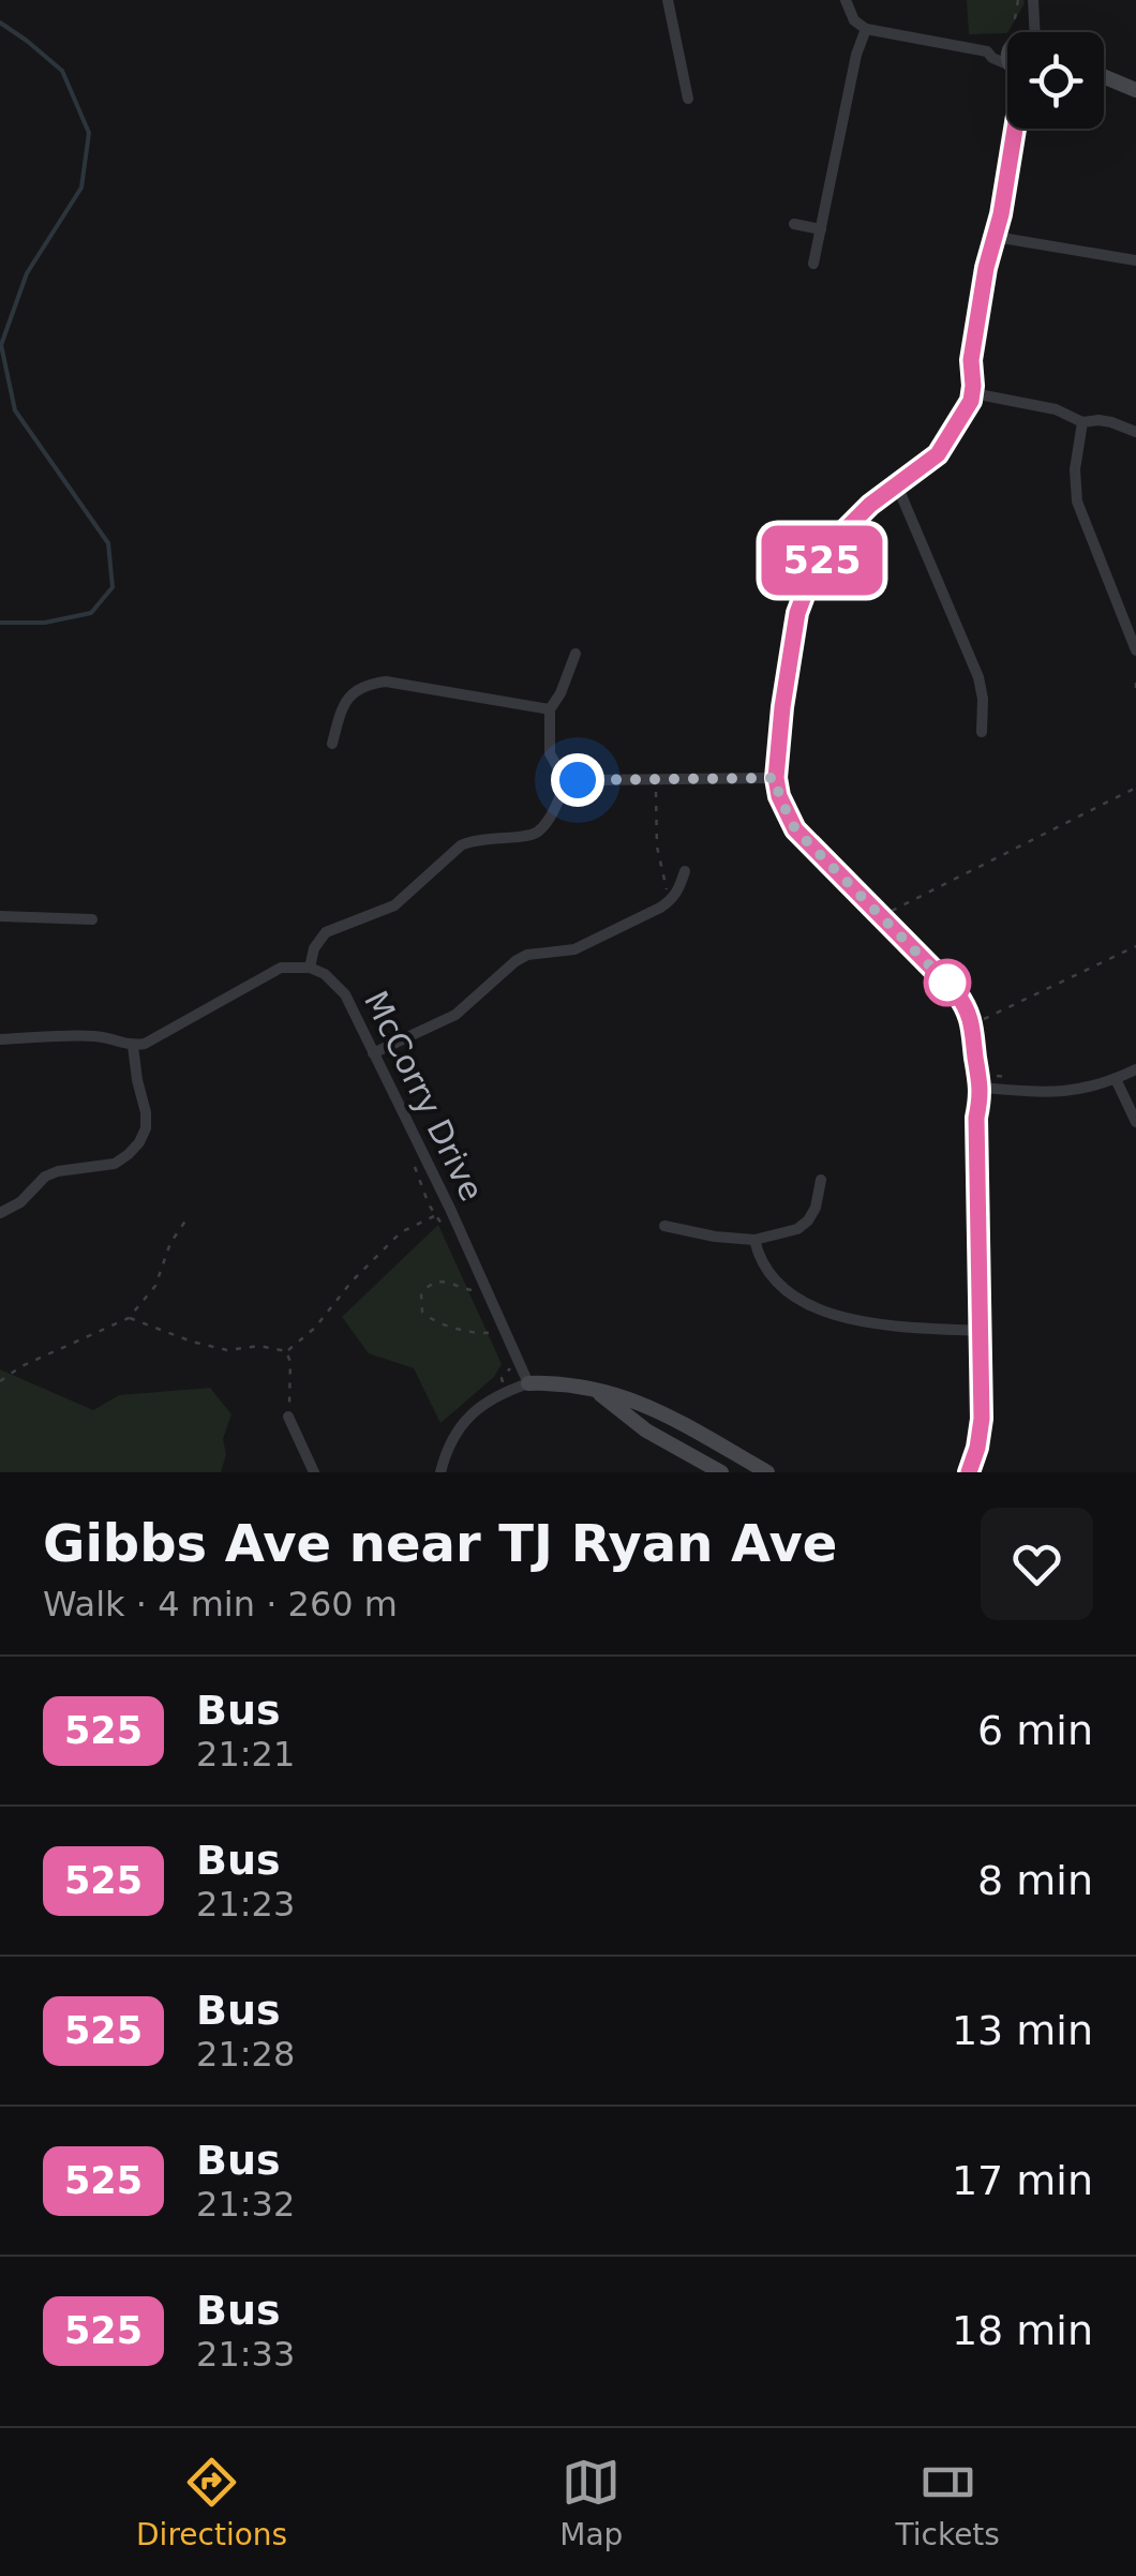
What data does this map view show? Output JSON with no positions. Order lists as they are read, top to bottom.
{
  "streets": {
    "street": ["McCorry Drive"]
  },
  "lines": ["bus line 525"],
  "page": {
    "on_map": "525",
    "heading": ["Gibbs Ave near TJ Ryan Ave", "Walk · 4 min · 260 m"],
    "list": [
      {
        "mark": "525",
        "name": "Bus",
        "note": "21:21",
        "value": "6 min"
      },
      {
        "mark": "525",
        "name": "Bus",
        "note": "21:23",
        "value": "8 min"
      },
      {
        "mark": "525",
        "name": "Bus",
        "note": "21:28",
        "value": "13 min"
      },
      {
        "mark": "525",
        "name": "Bus",
        "note": "21:32",
        "value": "17 min"
      },
      {
        "mark": "525",
        "name": "Bus",
        "note": "21:33",
        "value": "18 min"
      }
    ],
    "tabs": ["Directions", "Map", "Tickets"]
  }
}
